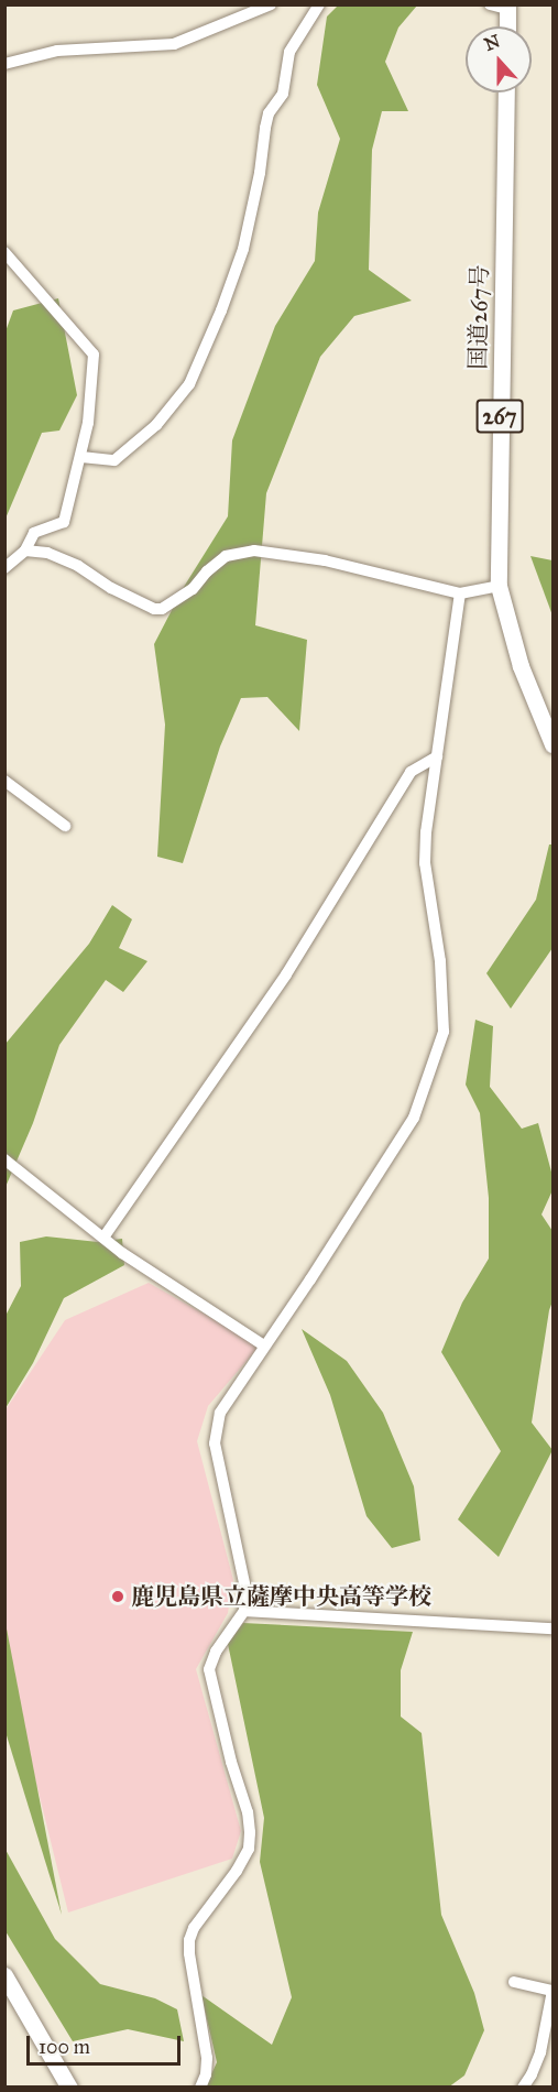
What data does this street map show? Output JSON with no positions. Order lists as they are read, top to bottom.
{
  "streets": {
    "highway": ["国道267号", "267"]
  },
  "places": ["鹿児島県立薩摩中央高等学校"],
  "scale_bar": "100 m",
  "north": "top"
}
